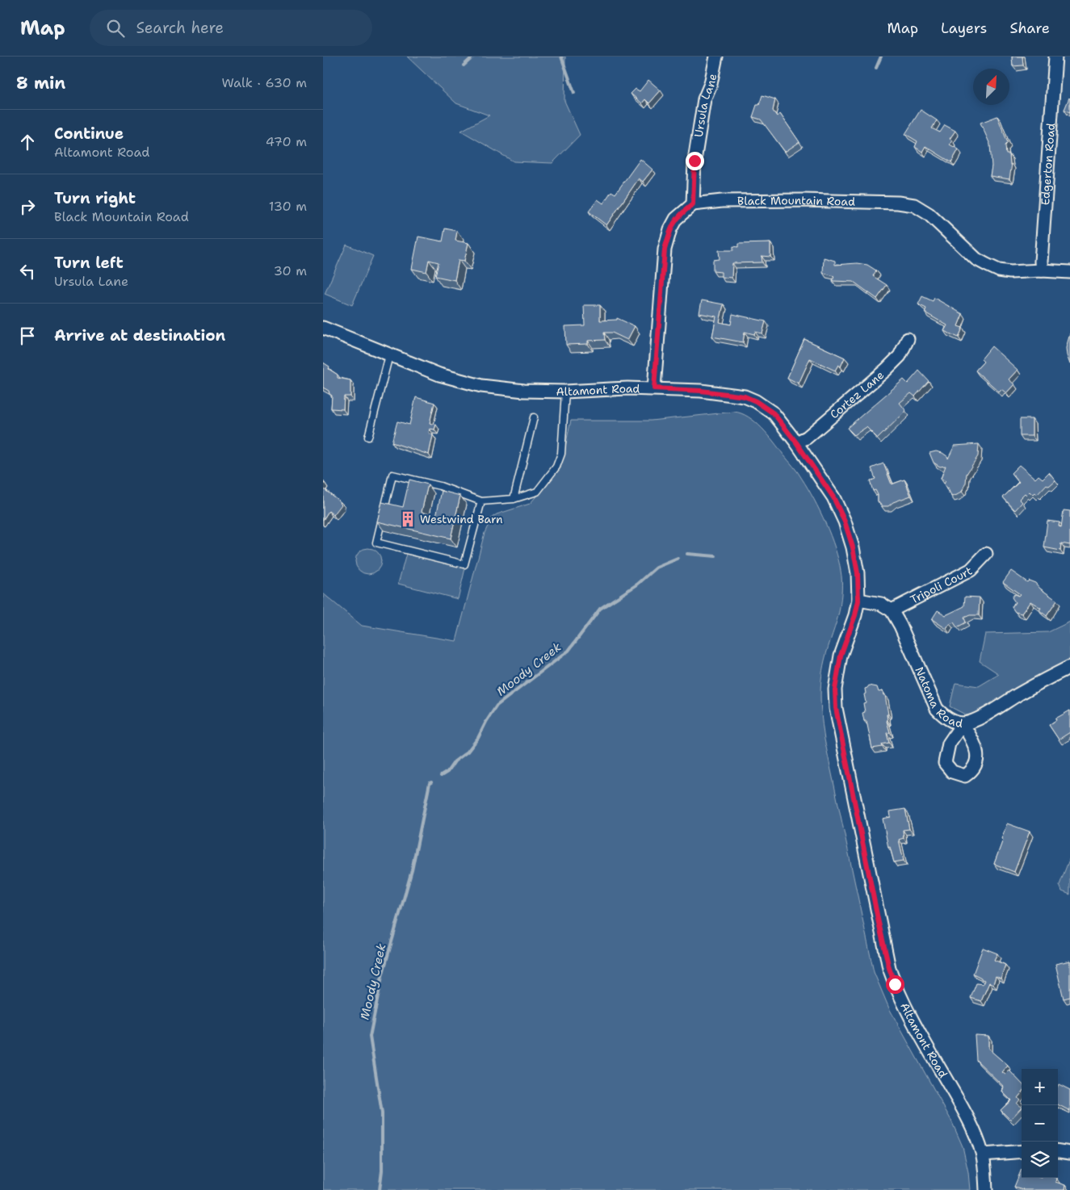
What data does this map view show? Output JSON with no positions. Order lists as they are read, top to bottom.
{
  "streets": {
    "street": [
      "Ursula Lane",
      "Edgerton Road",
      "Black Mountain Road",
      "Altamont Road",
      "Cortez Lane",
      "Tripoli Court",
      "Natoma Road"
    ]
  },
  "crossings": [
    ["Ursula Lane", "Black Mountain Road"],
    ["Edgerton Road", "Black Mountain Road"],
    ["Altamont Road", "Cortez Lane"],
    ["Tripoli Court", "Natoma Road"]
  ],
  "water": ["Moody Creek"],
  "places": {
    "building": ["Westwind Barn"]
  },
  "north": "top right",
  "page": {
    "header": "Map",
    "search": "Search here",
    "nav": ["Map", "Layers", "Share"],
    "heading": ["8 min", "Walk · 630 m"],
    "list": [
      ["Continue", "Altamont Road", "470 m"],
      ["Turn right", "Black Mountain Road", "130 m"],
      ["Turn left", "Ursula Lane", "30 m"],
      "Arrive at destination"
    ],
    "map_buttons": ["+", "−"]
  }
}
